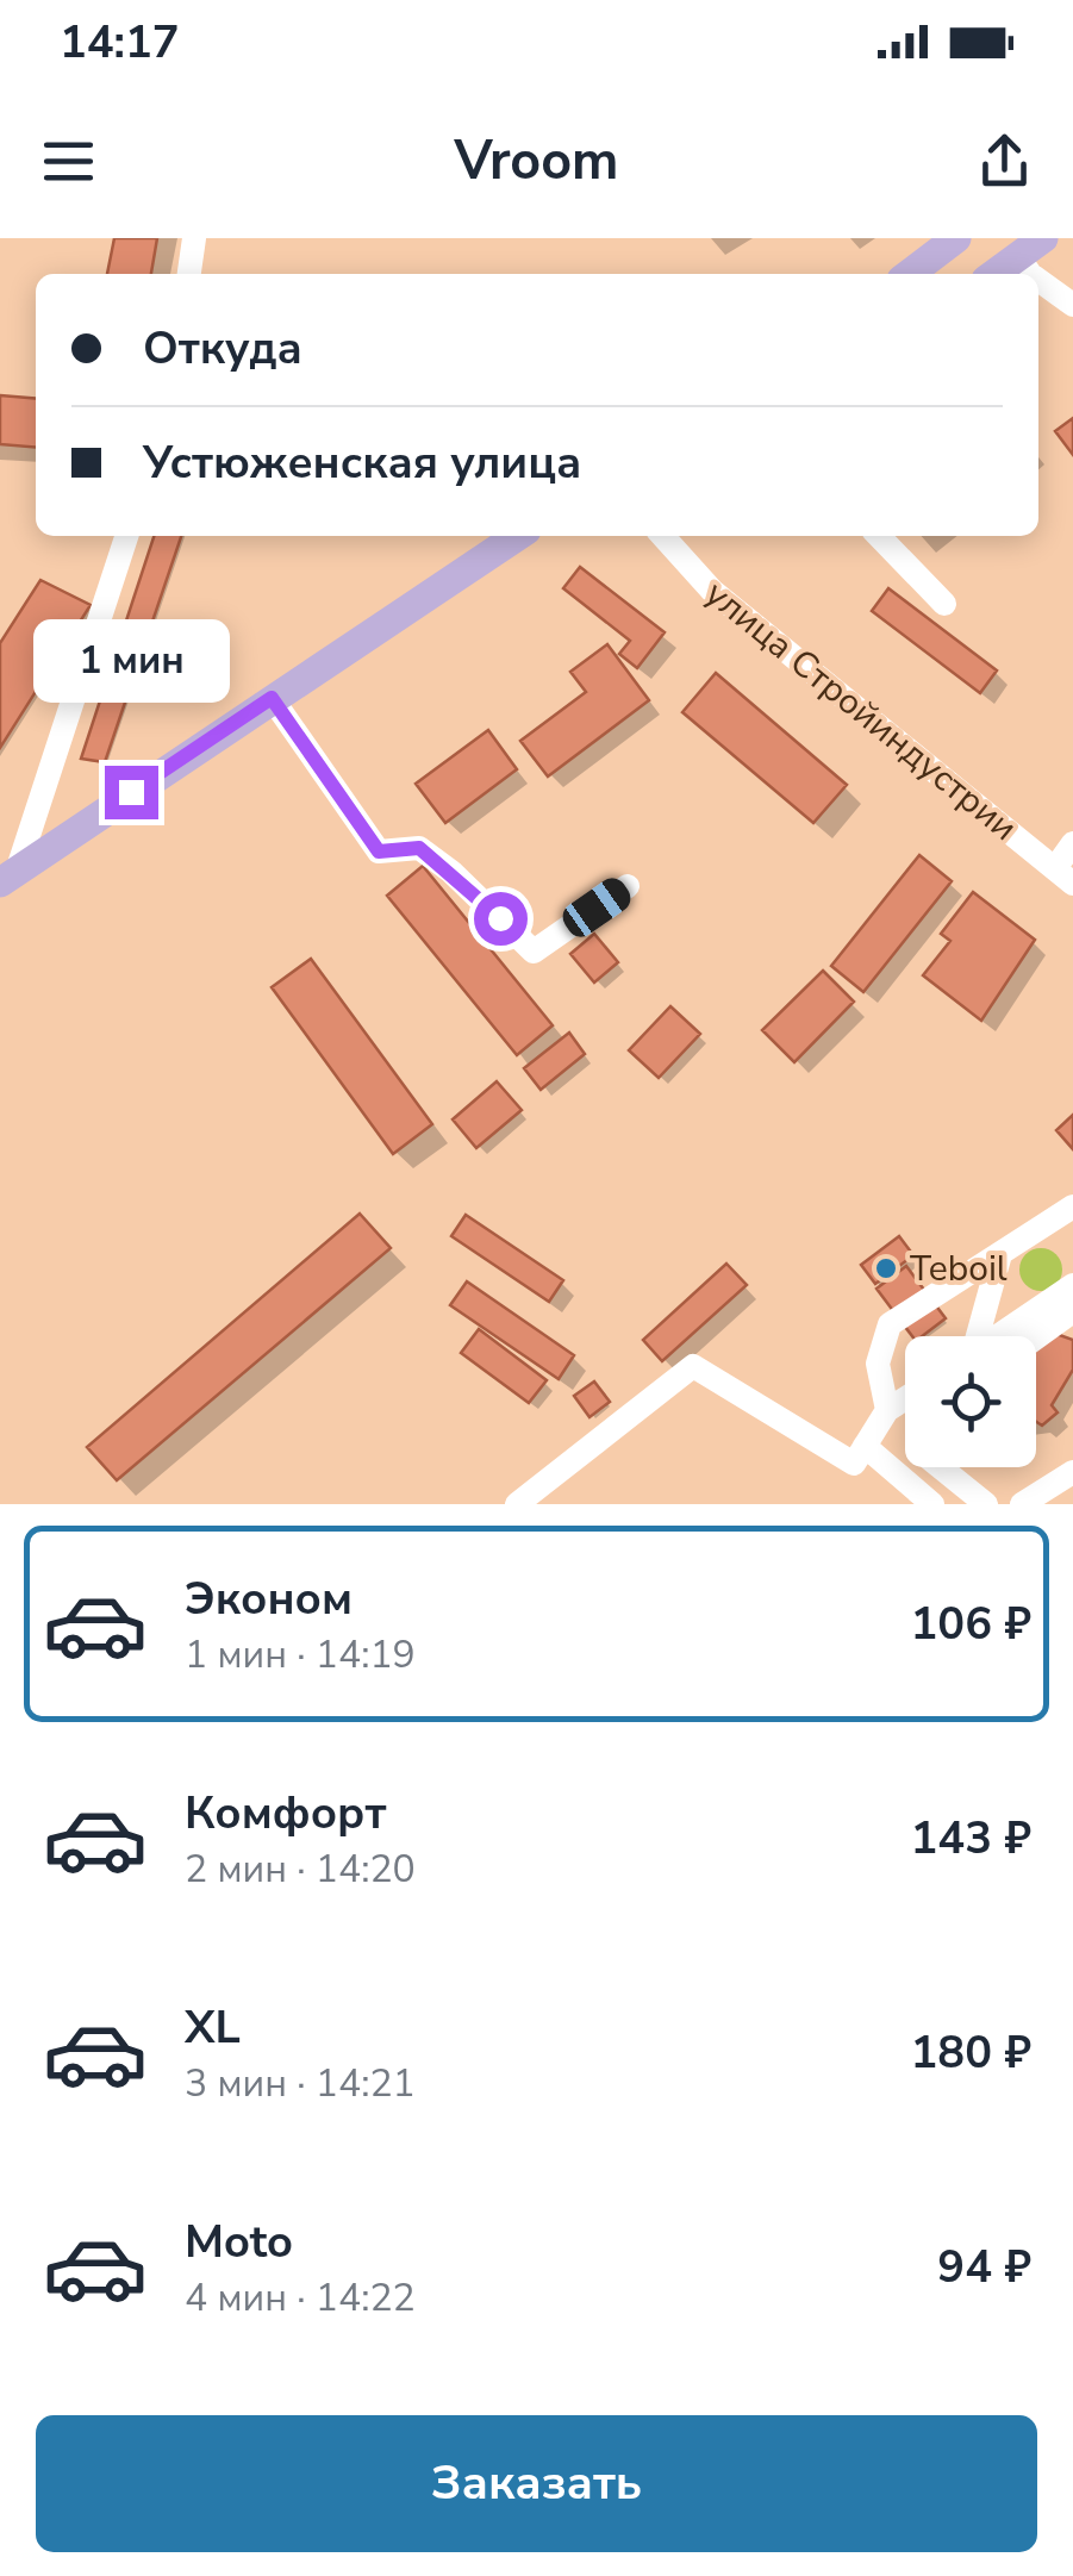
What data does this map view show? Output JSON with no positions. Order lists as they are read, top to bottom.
{
  "streets": {
    "street": ["улица Стройиндустрии"]
  },
  "places": ["Teboil"],
  "page": {
    "status": "14:17",
    "header": "Vroom",
    "banner": ["Откуда", "Устюженская улица"],
    "bubble": "1 мин",
    "list": [
      {
        "name": "Эконом",
        "note": "1 мин · 14:19",
        "value": "106 ₽"
      },
      {
        "name": "Комфорт",
        "note": "2 мин · 14:20",
        "value": "143 ₽"
      },
      {
        "name": "XL",
        "note": "3 мин · 14:21",
        "value": "180 ₽"
      },
      {
        "name": "Moto",
        "note": "4 мин · 14:22",
        "value": "94 ₽"
      }
    ],
    "buttons": "Заказать"
  }
}
